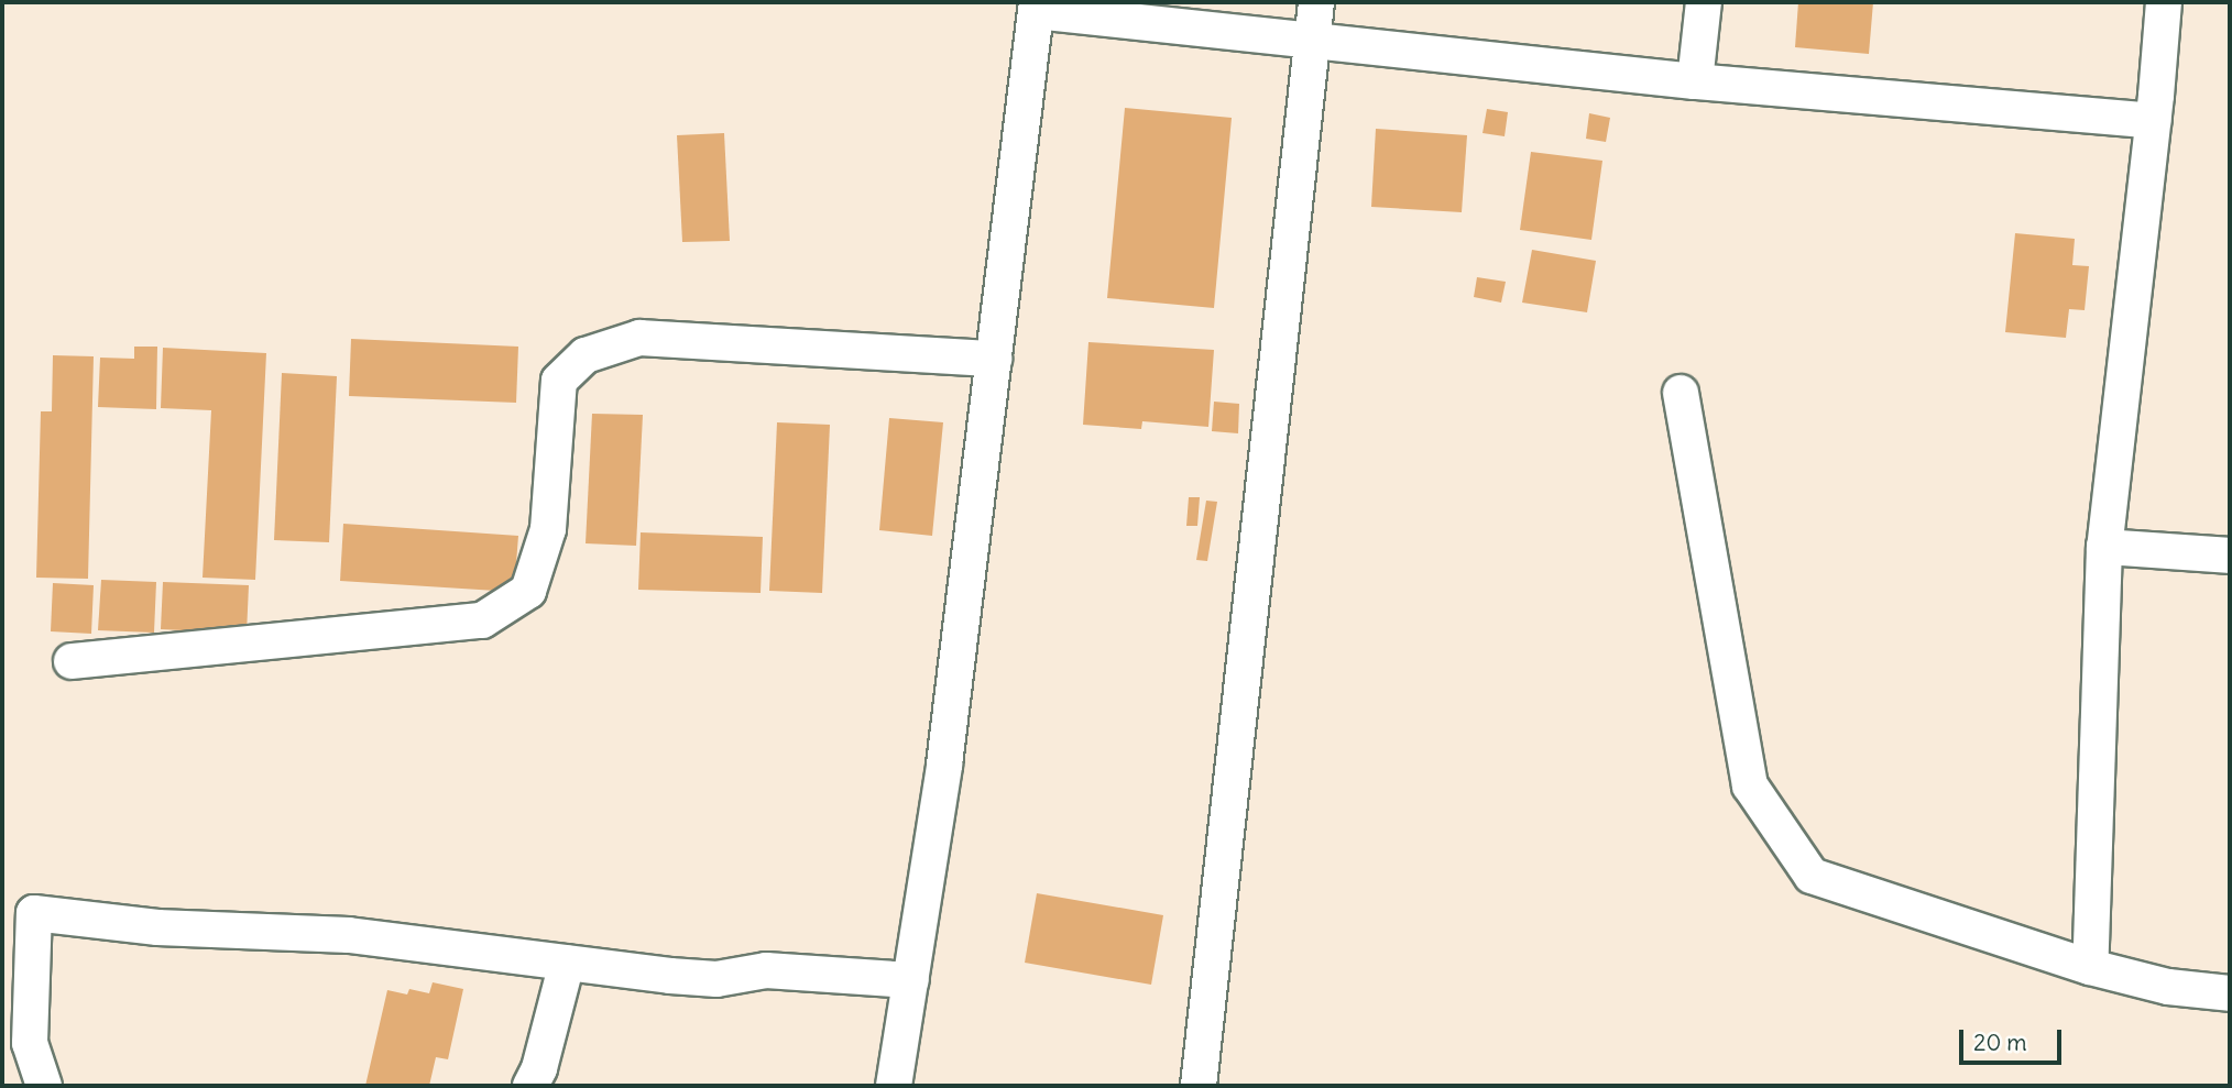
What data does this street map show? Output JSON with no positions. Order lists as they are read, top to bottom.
{
  "scale_bar": "20 m"
}
